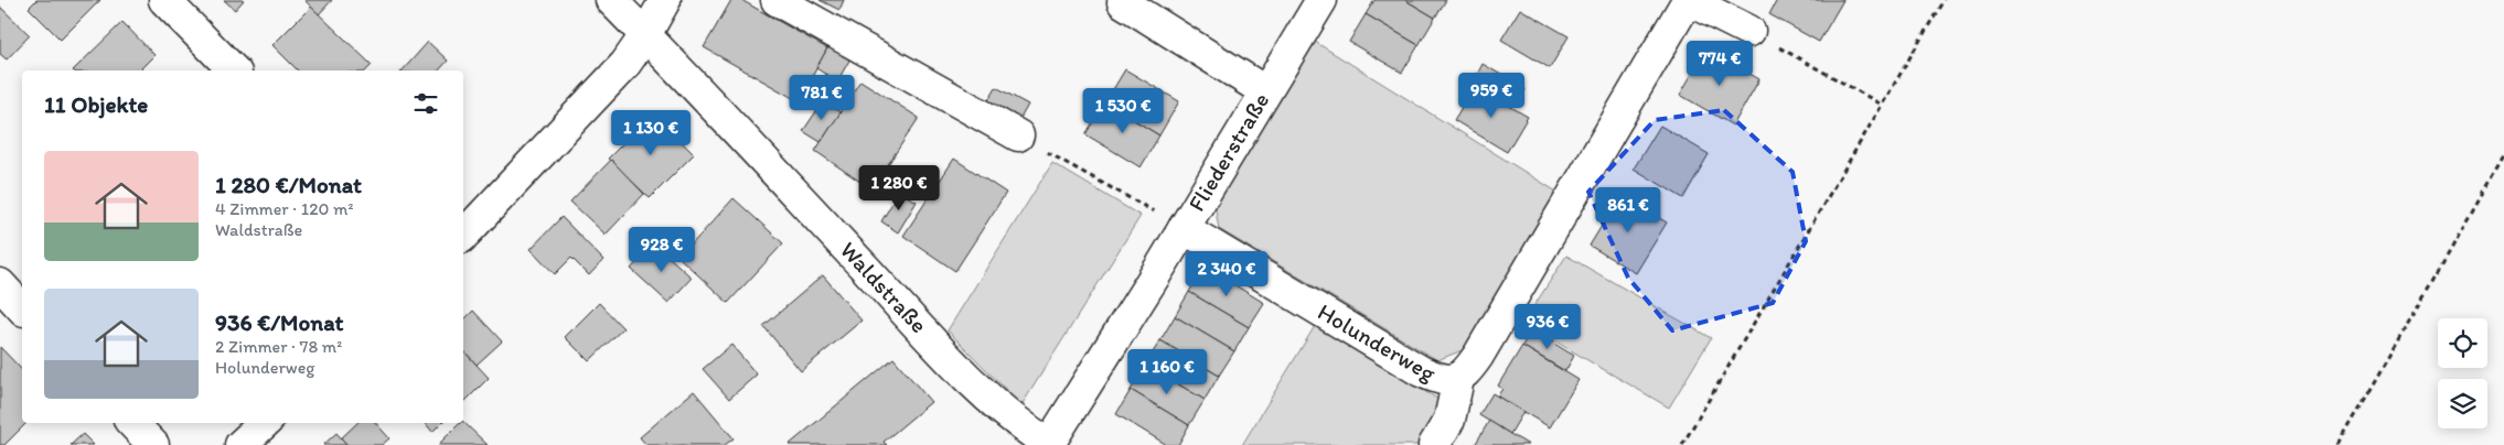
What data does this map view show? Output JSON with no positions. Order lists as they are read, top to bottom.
{
  "streets": {
    "street": ["Fliederstraße", "Waldstraße", "Holunderweg"]
  },
  "crossings": [
    ["Fliederstraße", "Waldstraße"],
    ["Fliederstraße", "Holunderweg"]
  ],
  "page": {
    "price": [
      "774 €",
      "959 €",
      "781 €",
      "1 530 €",
      "1 130 €",
      "1 280 €",
      "861 €",
      "928 €",
      "2 340 €",
      "936 €",
      "1 160 €"
    ],
    "heading": "11 Objekte",
    "list": [
      {
        "name": "1 280 €/Monat",
        "note": "4 Zimmer · 120 m² · Waldstraße"
      },
      {
        "name": "936 €/Monat",
        "note": "2 Zimmer · 78 m² · Holunderweg"
      }
    ]
  }
}
